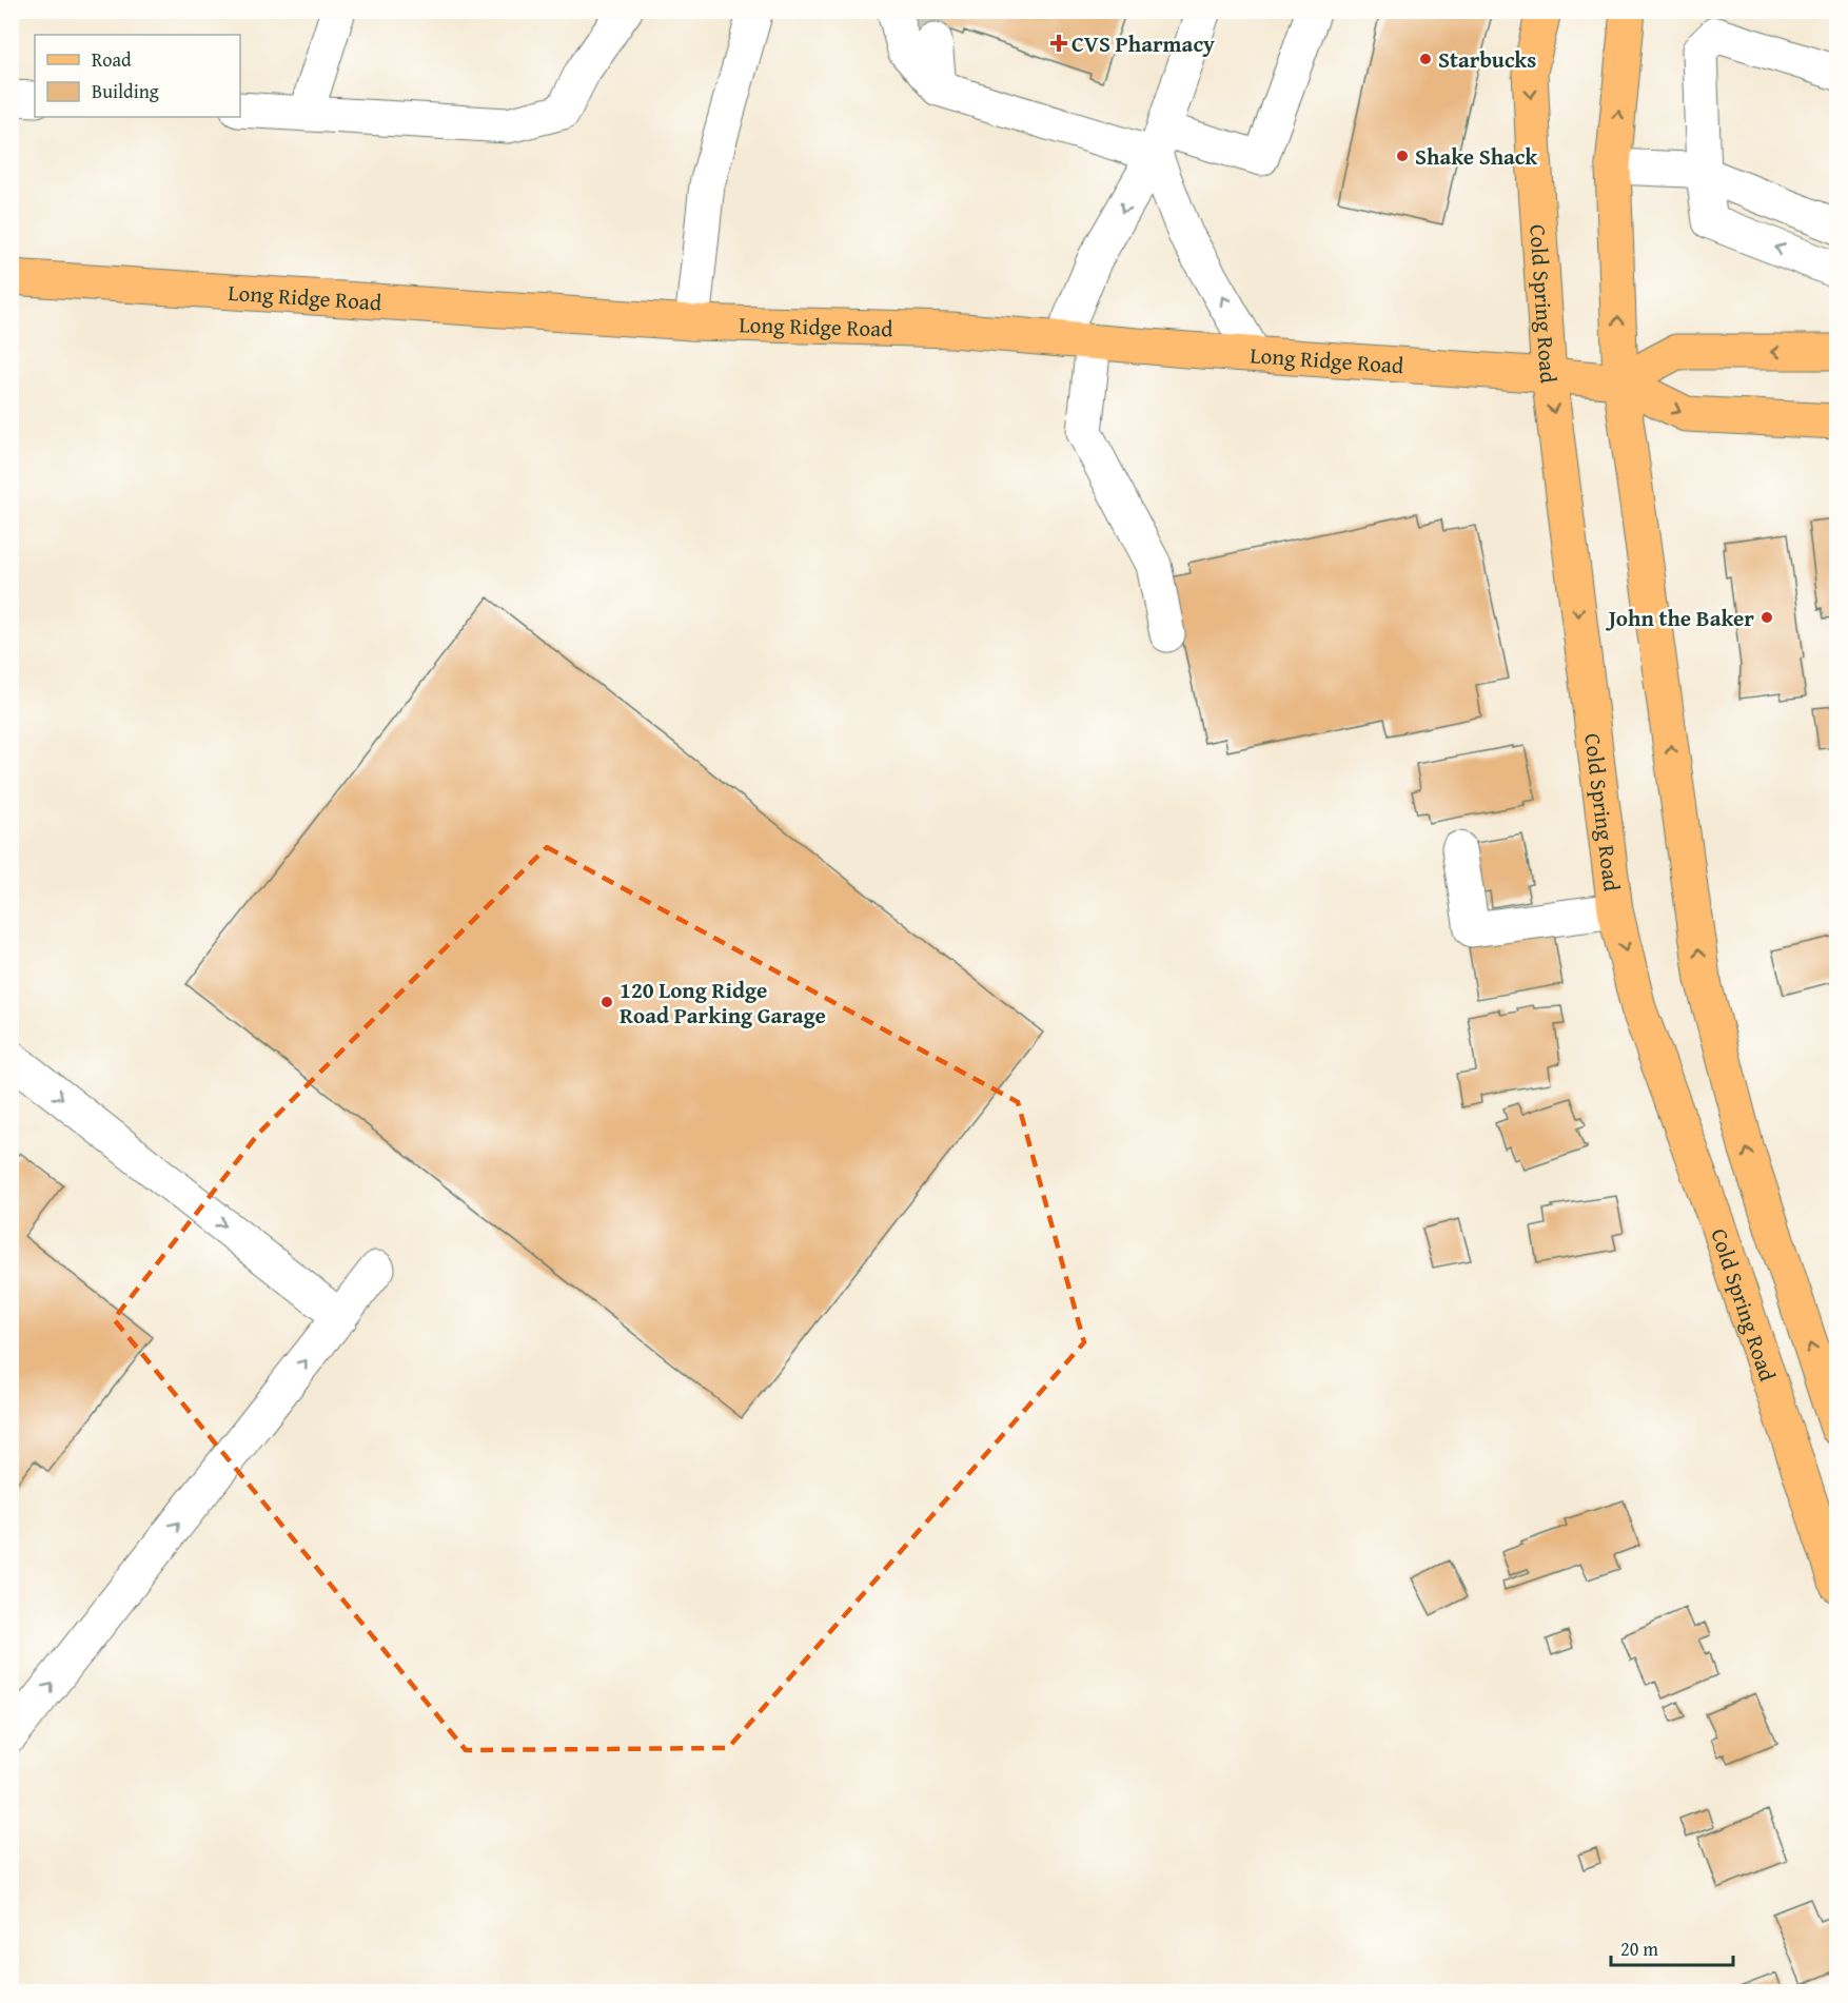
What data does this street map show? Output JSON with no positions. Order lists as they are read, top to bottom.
{
  "streets": {
    "main road": ["Long Ridge Road", "Cold Spring Road"]
  },
  "crossings": [
    ["Long Ridge Road", "Cold Spring Road"]
  ],
  "places": {
    "health": ["CVS Pharmacy"],
    "other": [
      "Starbucks",
      "Shake Shack",
      "John the Baker",
      "120 Long Ridge Road Parking Garage"
    ]
  },
  "legend": ["Road", "Building"],
  "scale_bar": "20 m"
}
